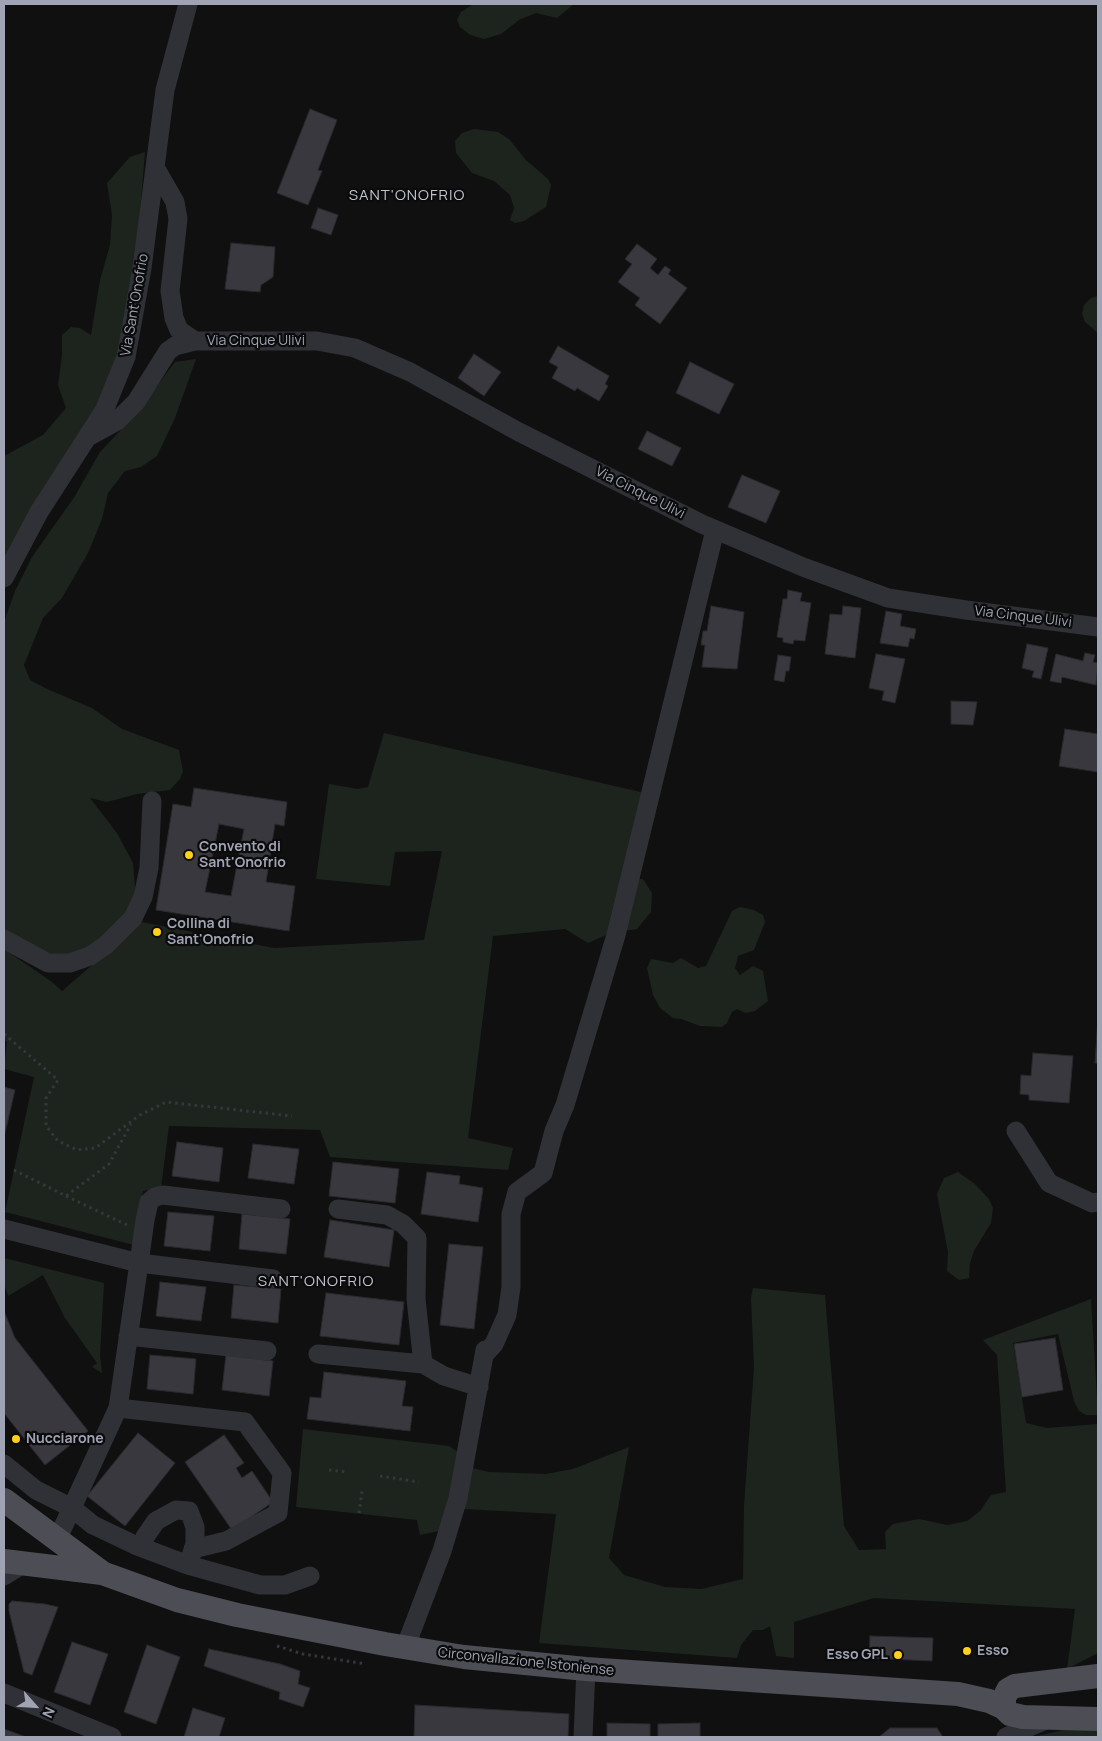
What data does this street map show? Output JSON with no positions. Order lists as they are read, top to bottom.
{
  "streets": {
    "main road": ["Circonvallazione Istoniense"],
    "street": ["Via Sant'Onofrio", "Via Cinque Ulivi"]
  },
  "crossings": [
    ["Via Sant'Onofrio", "Via Cinque Ulivi"]
  ],
  "districts": ["SANT'ONOFRIO", "SANT'ONOFRIO"],
  "places": [
    "Convento di Sant'Onofrio",
    "Collina di Sant'Onofrio",
    "Nucciarone",
    "Esso",
    "Esso GPL"
  ],
  "north": "bottom right"
}
